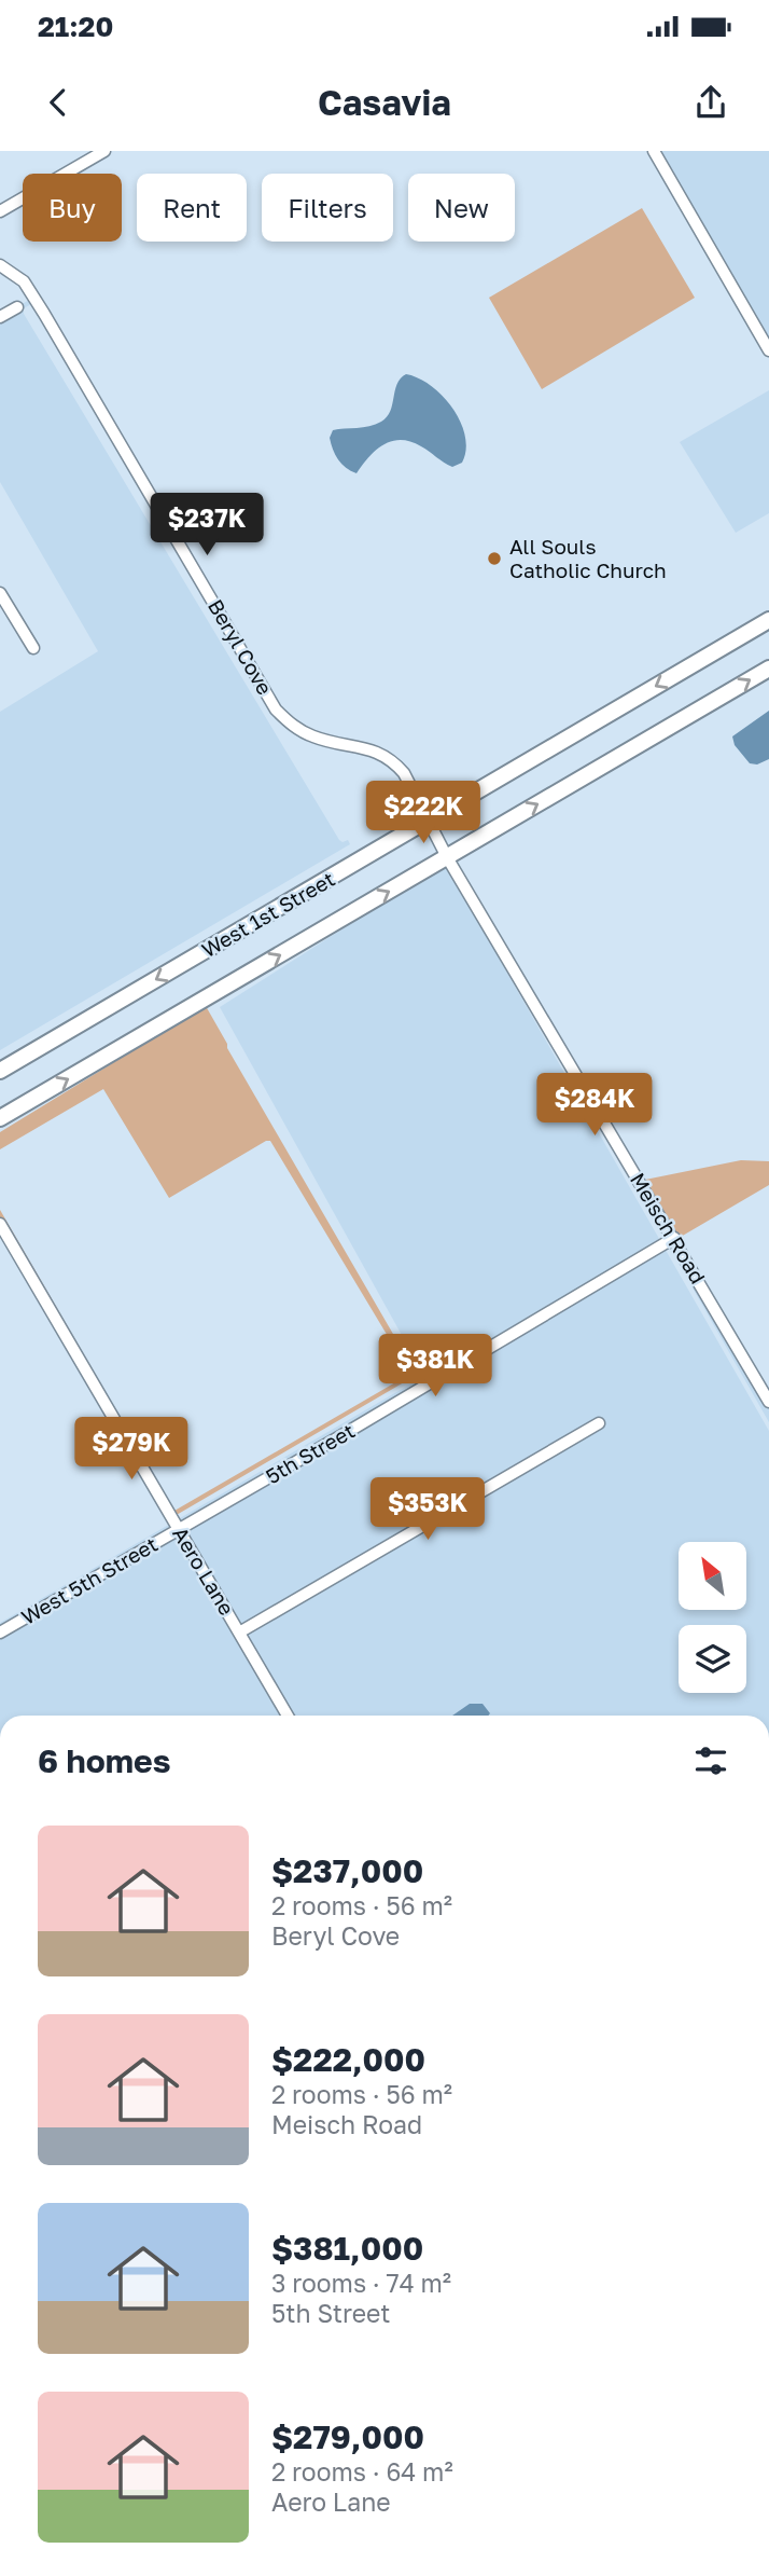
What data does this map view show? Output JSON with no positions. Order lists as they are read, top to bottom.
{
  "streets": {
    "main road": ["West 1st Street"],
    "street": [
      "Beryl Cove",
      "Meisch Road",
      "5th Street",
      "Aero Lane",
      "West 5th Street"
    ]
  },
  "crossings": [
    ["Beryl Cove", "West 1st Street"],
    ["Beryl Cove", "Meisch Road"],
    ["West 1st Street", "Meisch Road"],
    ["Meisch Road", "5th Street"],
    ["5th Street", "Aero Lane"],
    ["5th Street", "West 5th Street"],
    ["Aero Lane", "West 5th Street"]
  ],
  "places": ["All Souls Catholic Church"],
  "north": "top left",
  "page": {
    "status": "21:20",
    "header": "Casavia",
    "chip": [
      "Buy",
      "Rent",
      "Filters",
      "New"
    ],
    "price": [
      "$237K",
      "$222K",
      "$284K",
      "$381K",
      "$279K",
      "$353K"
    ],
    "heading": "6 homes",
    "list": [
      {
        "name": "$237,000",
        "note": "2 rooms · 56 m² · Beryl Cove"
      },
      {
        "name": "$222,000",
        "note": "2 rooms · 56 m² · Meisch Road"
      },
      {
        "name": "$381,000",
        "note": "3 rooms · 74 m² · 5th Street"
      },
      {
        "name": "$279,000",
        "note": "2 rooms · 64 m² · Aero Lane"
      }
    ]
  }
}
